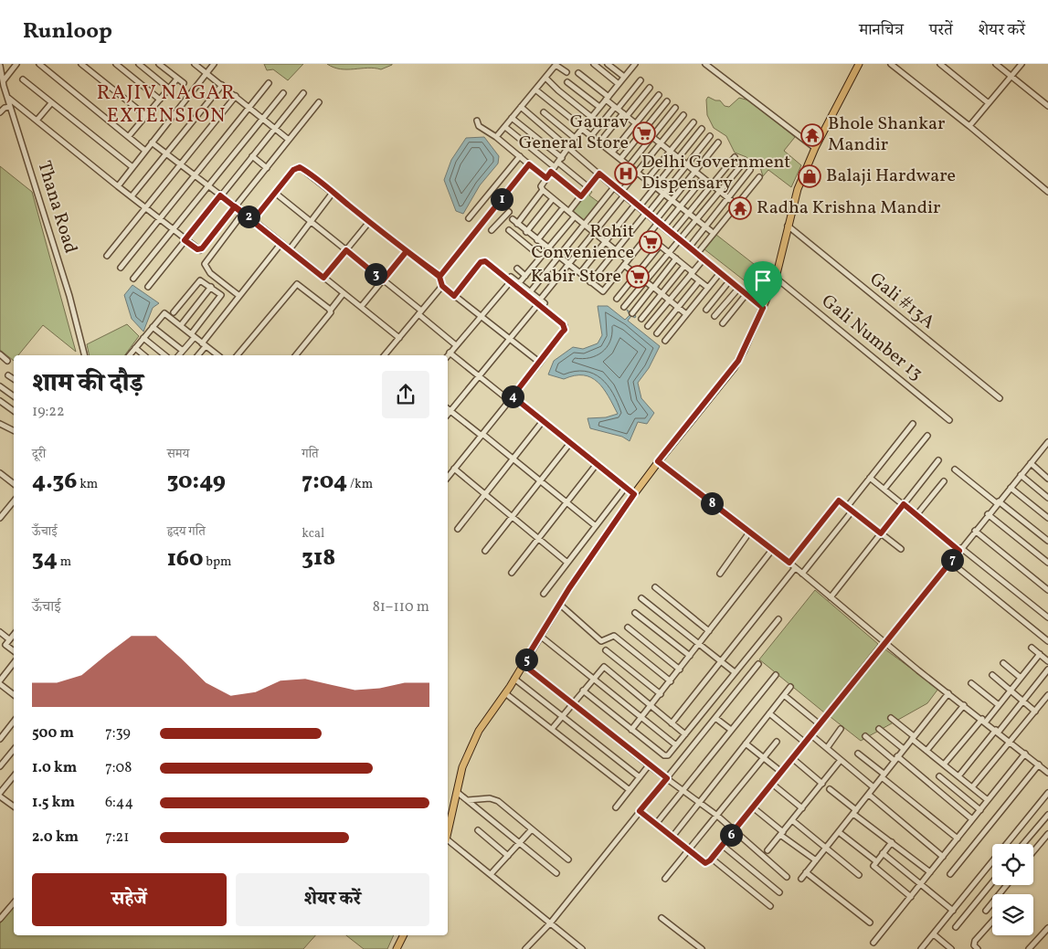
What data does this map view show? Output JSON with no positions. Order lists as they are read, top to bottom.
{
  "streets": {
    "street": ["Thana Road", "Gali #13A", "Gali Number 13"]
  },
  "districts": ["RAJIV NAGAR EXTENSION"],
  "places": {
    "supermarket": ["Gaurav General Store", "Rohit Convenience", "Kabir Store"],
    "temple": ["Bhole Shankar Mandir", "Radha Krishna Mandir"],
    "hospital": ["Delhi Government Dispensary"],
    "shop": ["Balaji Hardware"]
  },
  "page": {
    "header": "Runloop",
    "nav": ["मानचित्र", "परतें", "शेयर करें"],
    "pins": [
      "1",
      "2",
      "3",
      "4",
      "8",
      "7",
      "5",
      "6"
    ],
    "heading": ["शाम की दौड़", "19:22"],
    "stats": [
      ["दूरी", "4.36 km"],
      ["समय", "30:49"],
      ["गति", "7:04 /km"],
      ["ऊँचाई", "34 m"],
      ["हृदय गति", "160 bpm"],
      ["kcal", "318"]
    ],
    "chart": ["ऊँचाई", "81–110 m"],
    "list": [
      {
        "name": "500 m",
        "note": "7:39"
      },
      {
        "name": "1.0 km",
        "note": "7:08"
      },
      {
        "name": "1.5 km",
        "note": "6:44"
      },
      {
        "name": "2.0 km",
        "note": "7:21"
      }
    ],
    "buttons": ["सहेजें", "शेयर करें"]
  }
}
